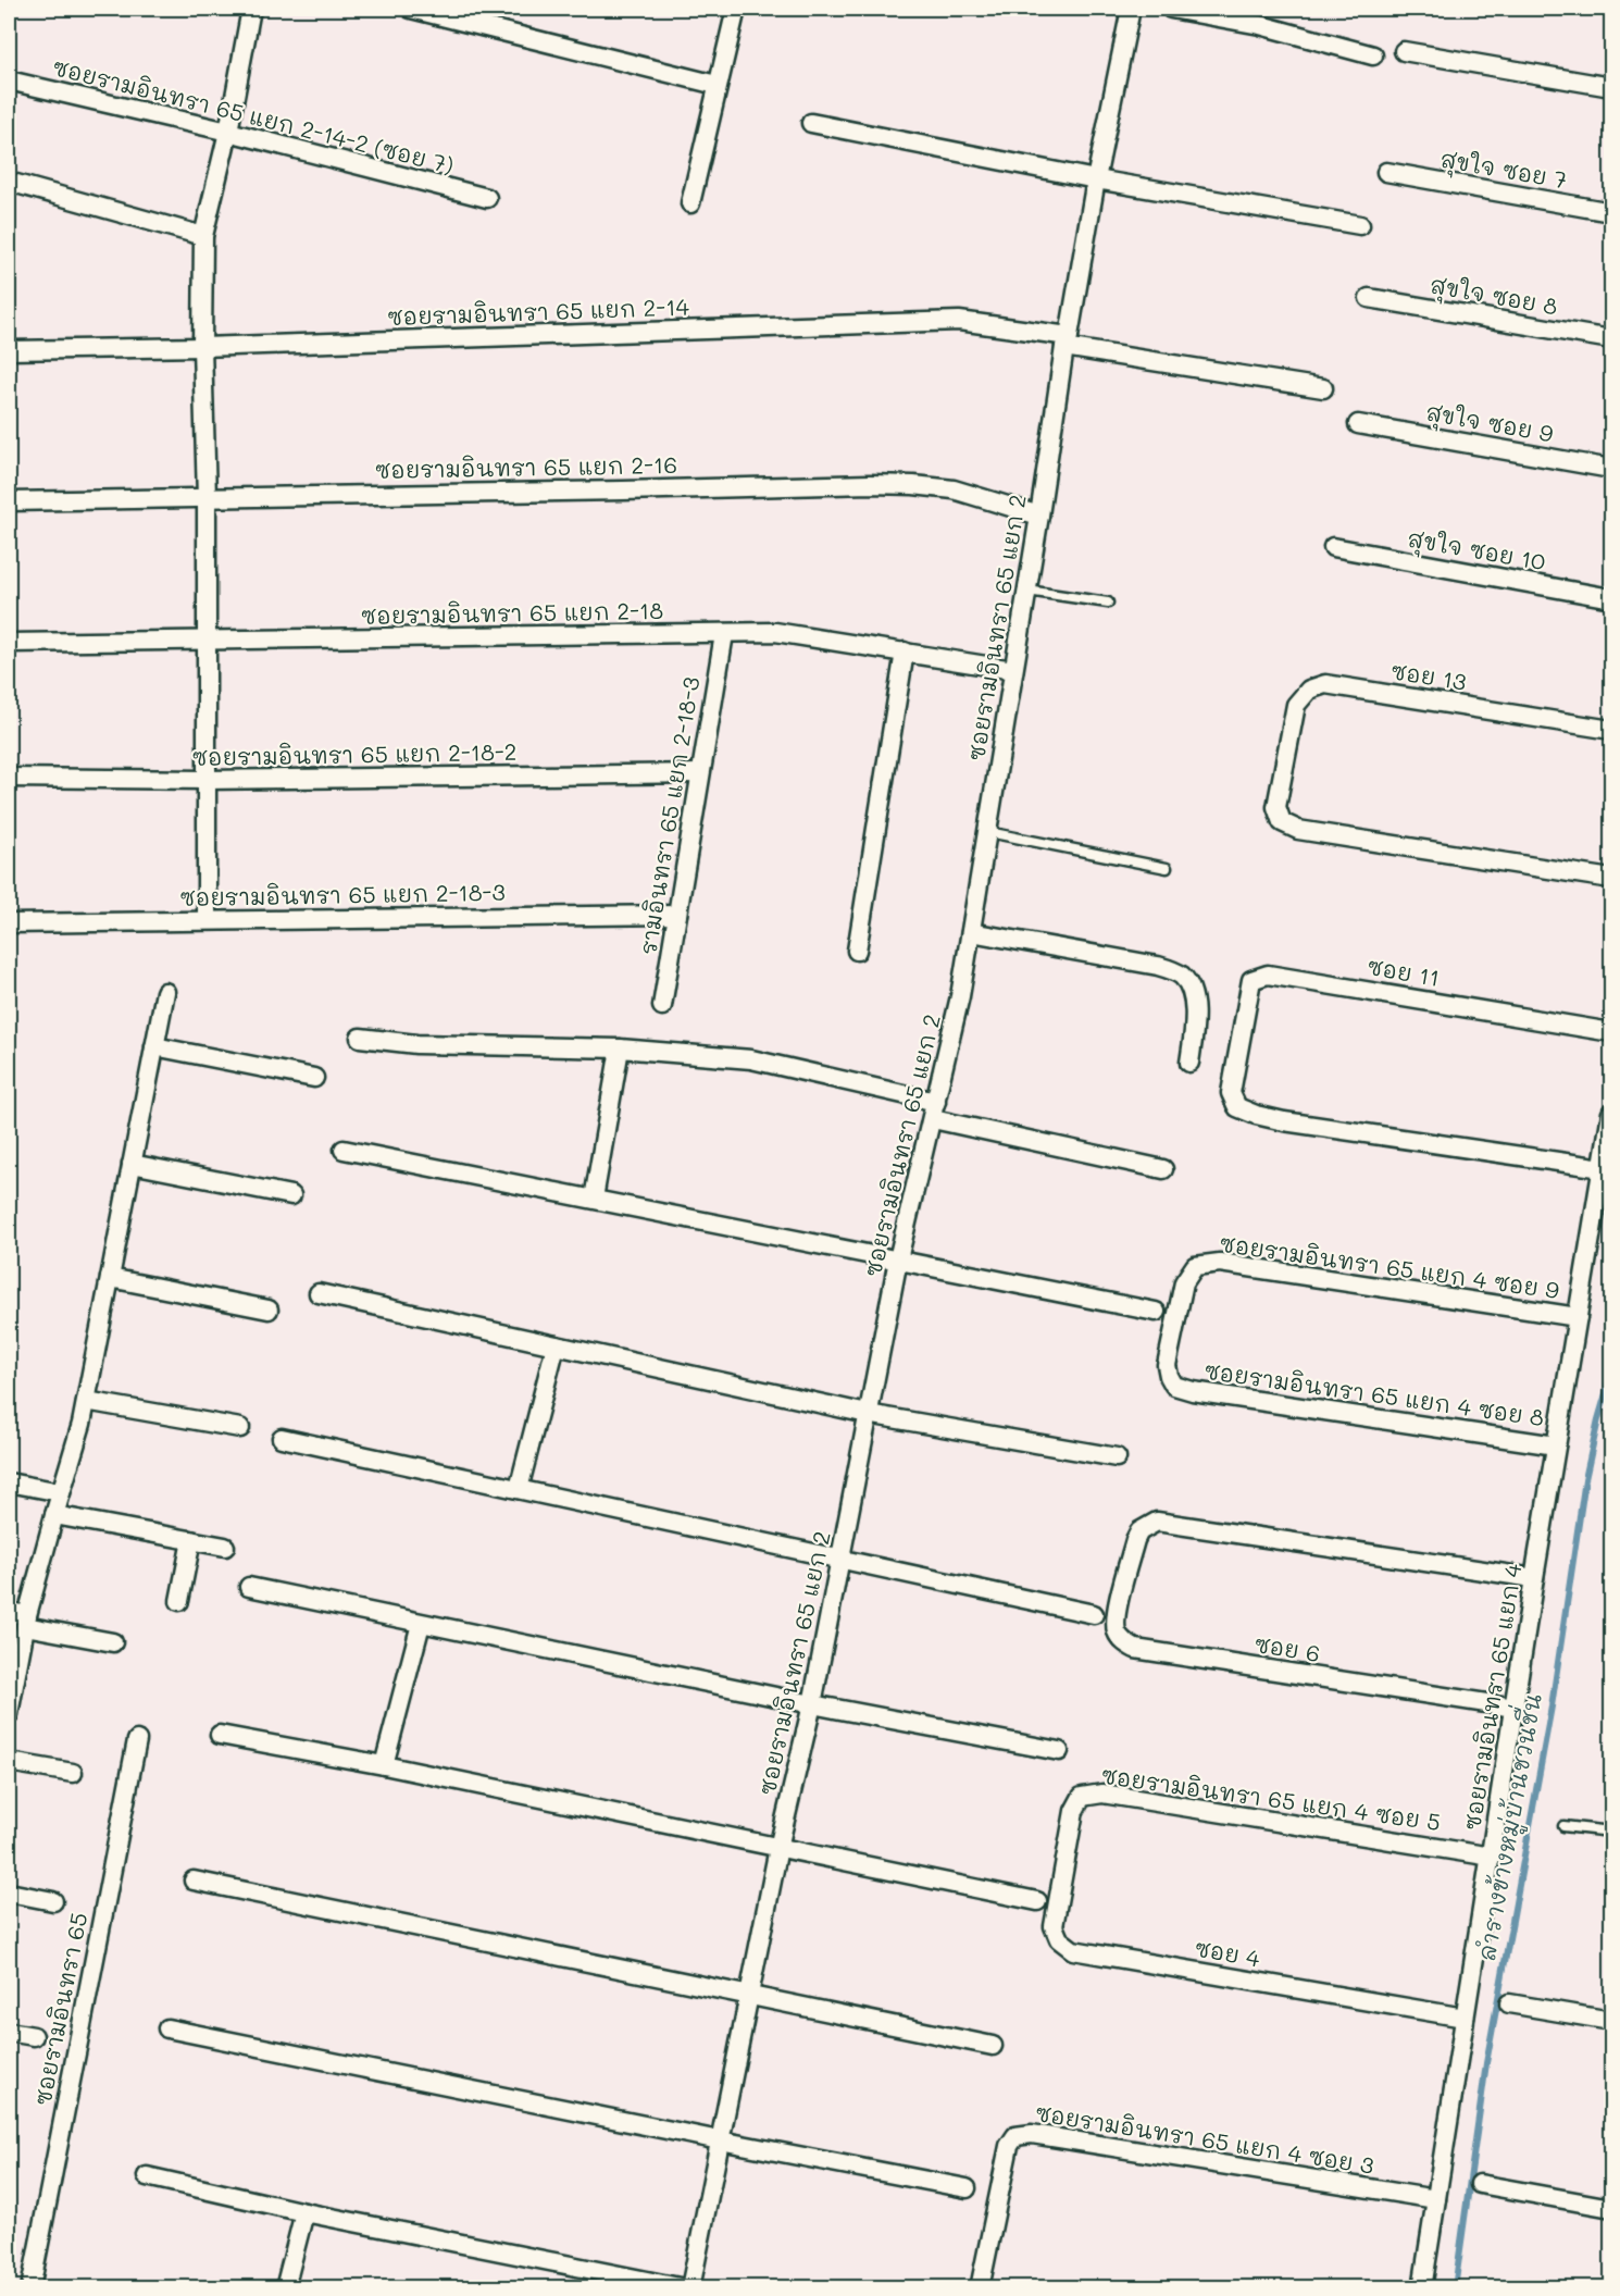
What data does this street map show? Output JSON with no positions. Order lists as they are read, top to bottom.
{
  "streets": {
    "street": [
      "ซอยรามอินทรา 65 แยก 2-14-2 (ซอย 7)",
      "สุขใจ ซอย 7",
      "สุขใจ ซอย 8",
      "ซอยรามอินทรา 65 แยก 2-14",
      "สุขใจ ซอย 9",
      "ซอยรามอินทรา 65 แยก 2-16",
      "สุขใจ ซอย 10",
      "ซอยรามอินทรา 65 แยก 2-18",
      "ซอยรามอินทรา 65 แยก 2",
      "ซอย 13",
      "ซอยรามอินทรา 65 แยก 2-18-2",
      "รามอินทรา 65 แยก 2-18-3",
      "ซอยรามอินทรา 65 แยก 2-18-3",
      "ซอย 11",
      "ซอยรามอินทรา 65 แยก 4 ซอย 9",
      "ซอยรามอินทรา 65 แยก 4 ซอย 8",
      "ซอย 6",
      "ซอยรามอินทรา 65 แยก 4",
      "ซอยรามอินทรา 65 แยก 4 ซอย 5",
      "ซอย 4",
      "ซอยรามอินทรา 65",
      "ซอยรามอินทรา 65 แยก 4 ซอย 3"
    ]
  },
  "crossings": [
    ["ซอยรามอินทรา 65 แยก 2-14", "ซอยรามอินทรา 65 แยก 2"],
    ["ซอยรามอินทรา 65 แยก 2-16", "ซอยรามอินทรา 65 แยก 2"],
    ["ซอยรามอินทรา 65 แยก 2-18", "ซอยรามอินทรา 65 แยก 2"],
    ["ซอยรามอินทรา 65 แยก 2-18", "รามอินทรา 65 แยก 2-18-3"],
    ["ซอยรามอินทรา 65 แยก 2-18-2", "รามอินทรา 65 แยก 2-18-3"],
    ["รามอินทรา 65 แยก 2-18-3", "ซอยรามอินทรา 65 แยก 2-18-3"],
    ["ซอย 11", "ซอยรามอินทรา 65 แยก 4"],
    ["ซอยรามอินทรา 65 แยก 4 ซอย 9", "ซอยรามอินทรา 65 แยก 4 ซอย 8"],
    ["ซอยรามอินทรา 65 แยก 4 ซอย 9", "ซอยรามอินทรา 65 แยก 4"],
    ["ซอยรามอินทรา 65 แยก 4 ซอย 8", "ซอยรามอินทรา 65 แยก 4"],
    ["ซอย 6", "ซอยรามอินทรา 65 แยก 4"],
    ["ซอยรามอินทรา 65 แยก 4", "ซอยรามอินทรา 65 แยก 4 ซอย 5"],
    ["ซอยรามอินทรา 65 แยก 4", "ซอย 4"],
    ["ซอยรามอินทรา 65 แยก 4", "ซอยรามอินทรา 65 แยก 4 ซอย 3"],
    ["ซอยรามอินทรา 65 แยก 4 ซอย 5", "ซอย 4"]
  ],
  "water": ["ลำรางข้างหมู่บ้านชวนชื่น"]
}
